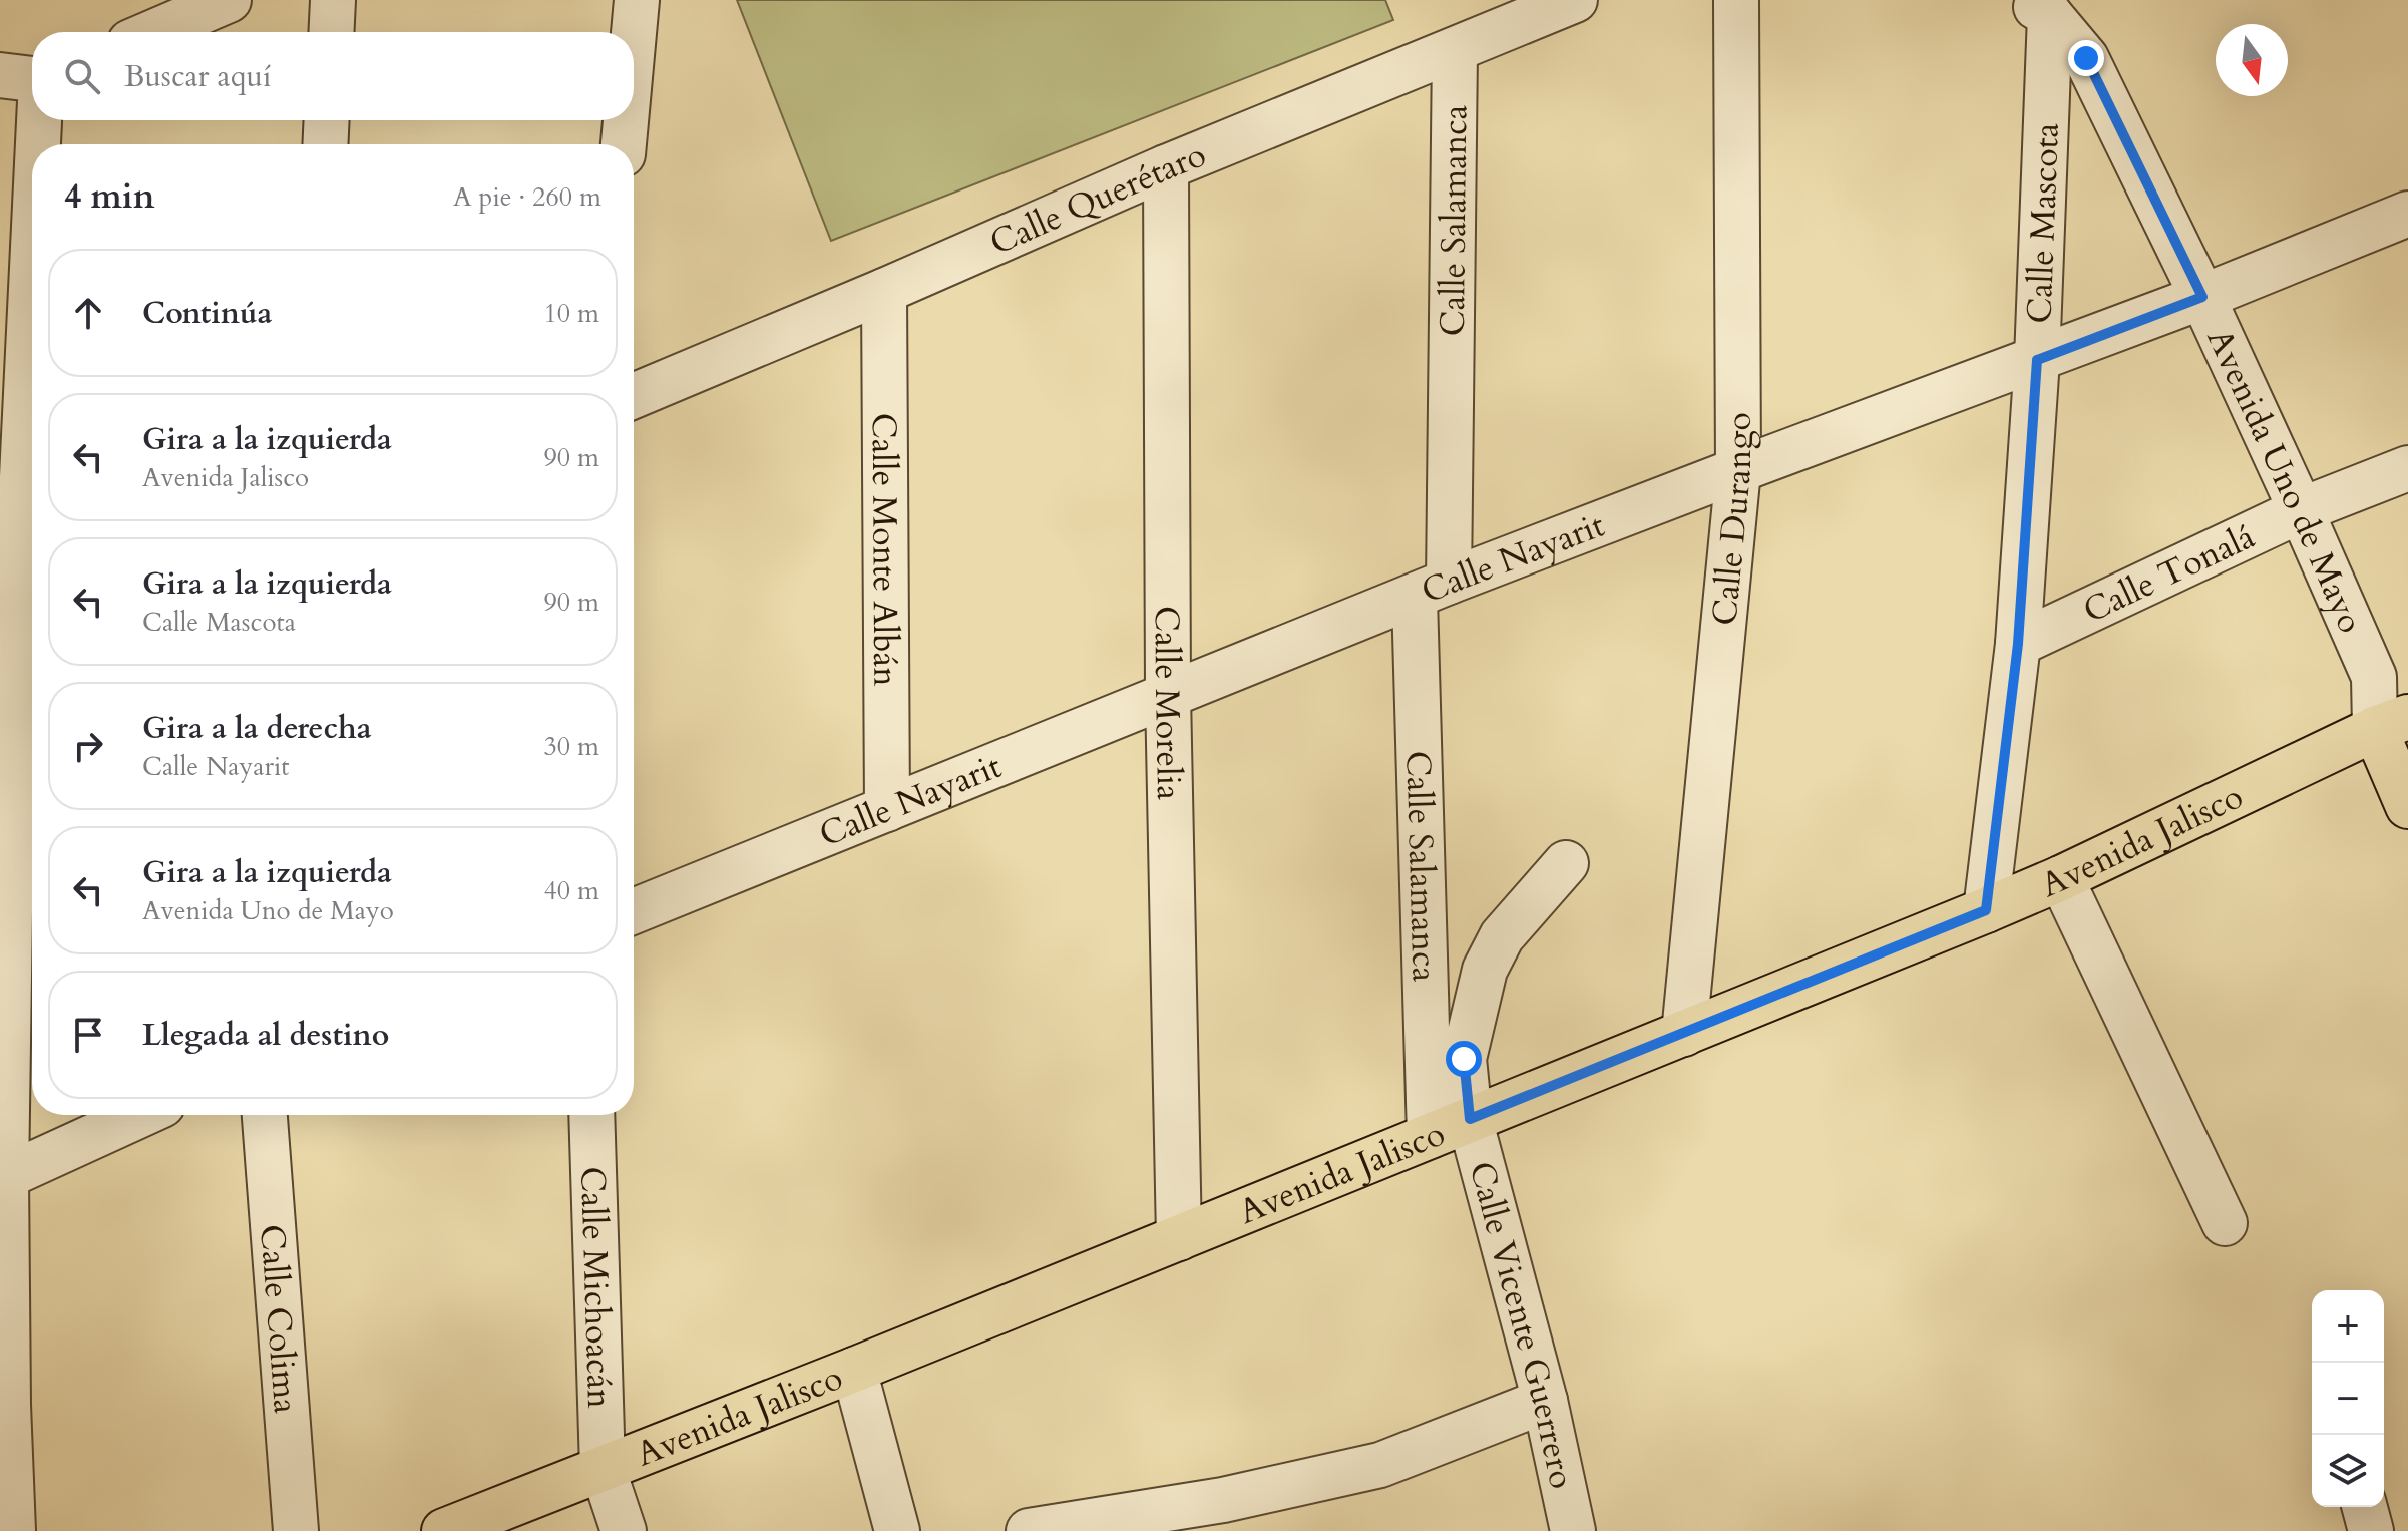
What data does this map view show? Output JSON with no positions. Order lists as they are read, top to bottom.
{
  "streets": {
    "main road": ["Avenida Uno de Mayo", "Avenida Jalisco"],
    "street": [
      "Calle Querétaro",
      "Calle Salamanca",
      "Calle Mascota",
      "Calle Durango",
      "Calle Monte Albán",
      "Calle Nayarit",
      "Calle Tonalá",
      "Calle Morelia",
      "Calle Michoacán",
      "Calle Colima",
      "Calle Vicente Guerrero"
    ]
  },
  "crossings": [
    ["Calle Querétaro", "Calle Salamanca"],
    ["Calle Querétaro", "Calle Monte Albán"],
    ["Calle Querétaro", "Calle Morelia"],
    ["Calle Salamanca", "Calle Nayarit"],
    ["Calle Salamanca", "Avenida Jalisco"],
    ["Calle Mascota", "Avenida Uno de Mayo"],
    ["Calle Mascota", "Calle Nayarit"],
    ["Calle Mascota", "Calle Tonalá"],
    ["Calle Mascota", "Avenida Jalisco"],
    ["Avenida Uno de Mayo", "Calle Nayarit"],
    ["Avenida Uno de Mayo", "Calle Tonalá"],
    ["Avenida Uno de Mayo", "Avenida Jalisco"],
    ["Calle Durango", "Calle Nayarit"],
    ["Calle Durango", "Avenida Jalisco"],
    ["Calle Monte Albán", "Calle Nayarit"],
    ["Calle Nayarit", "Calle Morelia"],
    ["Calle Morelia", "Avenida Jalisco"],
    ["Avenida Jalisco", "Calle Michoacán"],
    ["Avenida Jalisco", "Calle Vicente Guerrero"]
  ],
  "north": "bottom",
  "page": {
    "search": "Buscar aquí",
    "heading": ["4 min", "A pie · 260 m"],
    "list": [
      ["Continúa", "10 m"],
      ["Gira a la izquierda", "Avenida Jalisco", "90 m"],
      ["Gira a la izquierda", "Calle Mascota", "90 m"],
      ["Gira a la derecha", "Calle Nayarit", "30 m"],
      ["Gira a la izquierda", "Avenida Uno de Mayo", "40 m"],
      "Llegada al destino"
    ],
    "map_buttons": ["+", "−"]
  }
}
